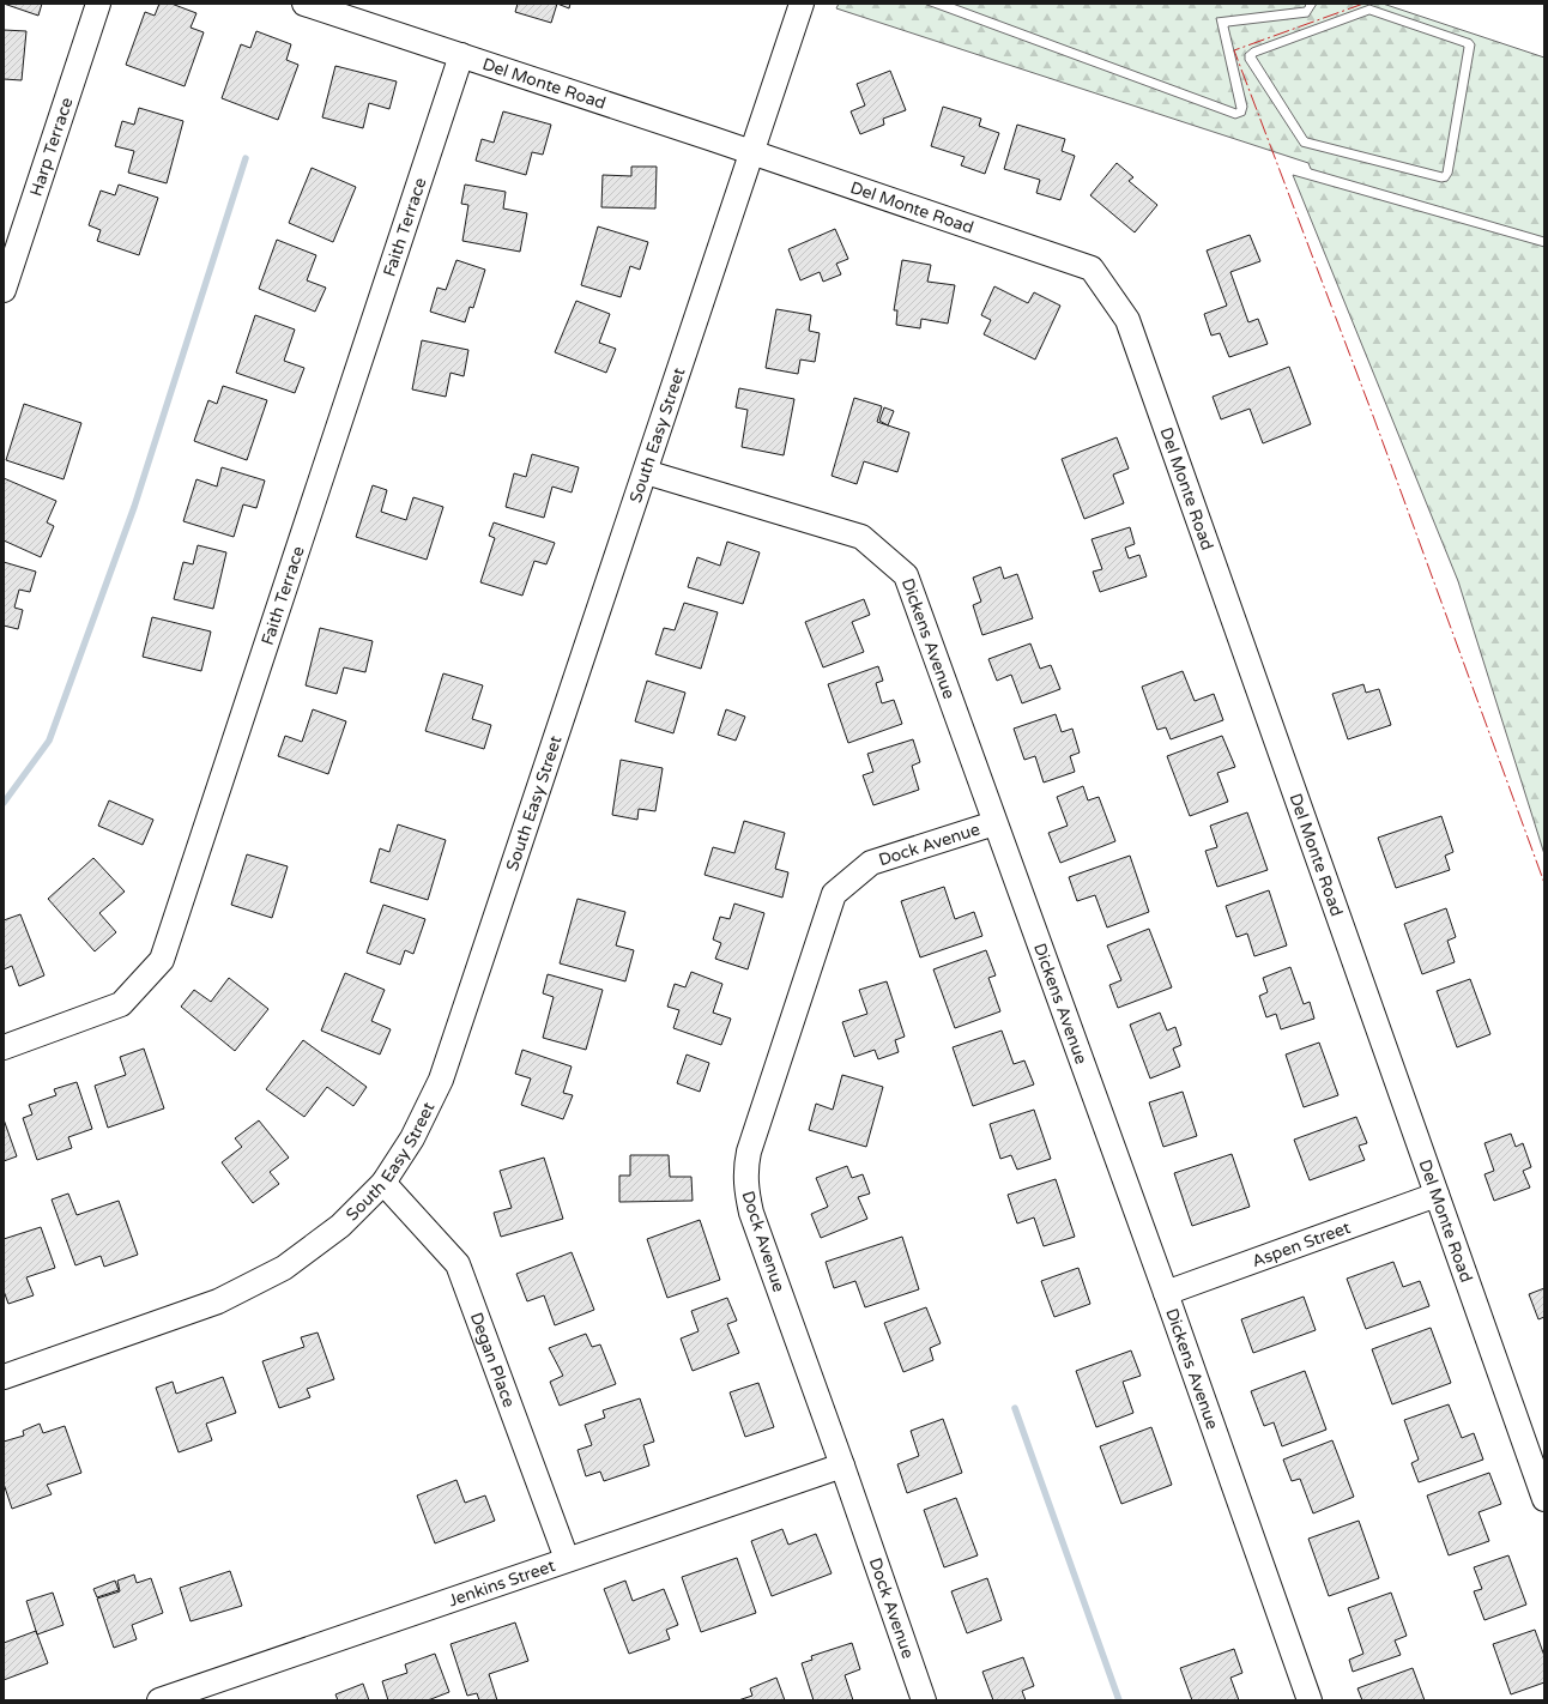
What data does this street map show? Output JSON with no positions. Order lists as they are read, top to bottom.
{
  "streets": {
    "street": [
      "Del Monte Road",
      "Harp Terrace",
      "Faith Terrace",
      "South Easy Street",
      "Dickens Avenue",
      "Dock Avenue",
      "Aspen Street",
      "Degan Place",
      "Jenkins Street"
    ]
  },
  "crossings": [
    ["Del Monte Road", "Faith Terrace"],
    ["Del Monte Road", "South Easy Street"],
    ["Del Monte Road", "Aspen Street"],
    ["South Easy Street", "Dickens Avenue"],
    ["South Easy Street", "Degan Place"],
    ["Dickens Avenue", "Dock Avenue"],
    ["Dickens Avenue", "Aspen Street"],
    ["Dock Avenue", "Jenkins Street"],
    ["Degan Place", "Jenkins Street"]
  ]
}
